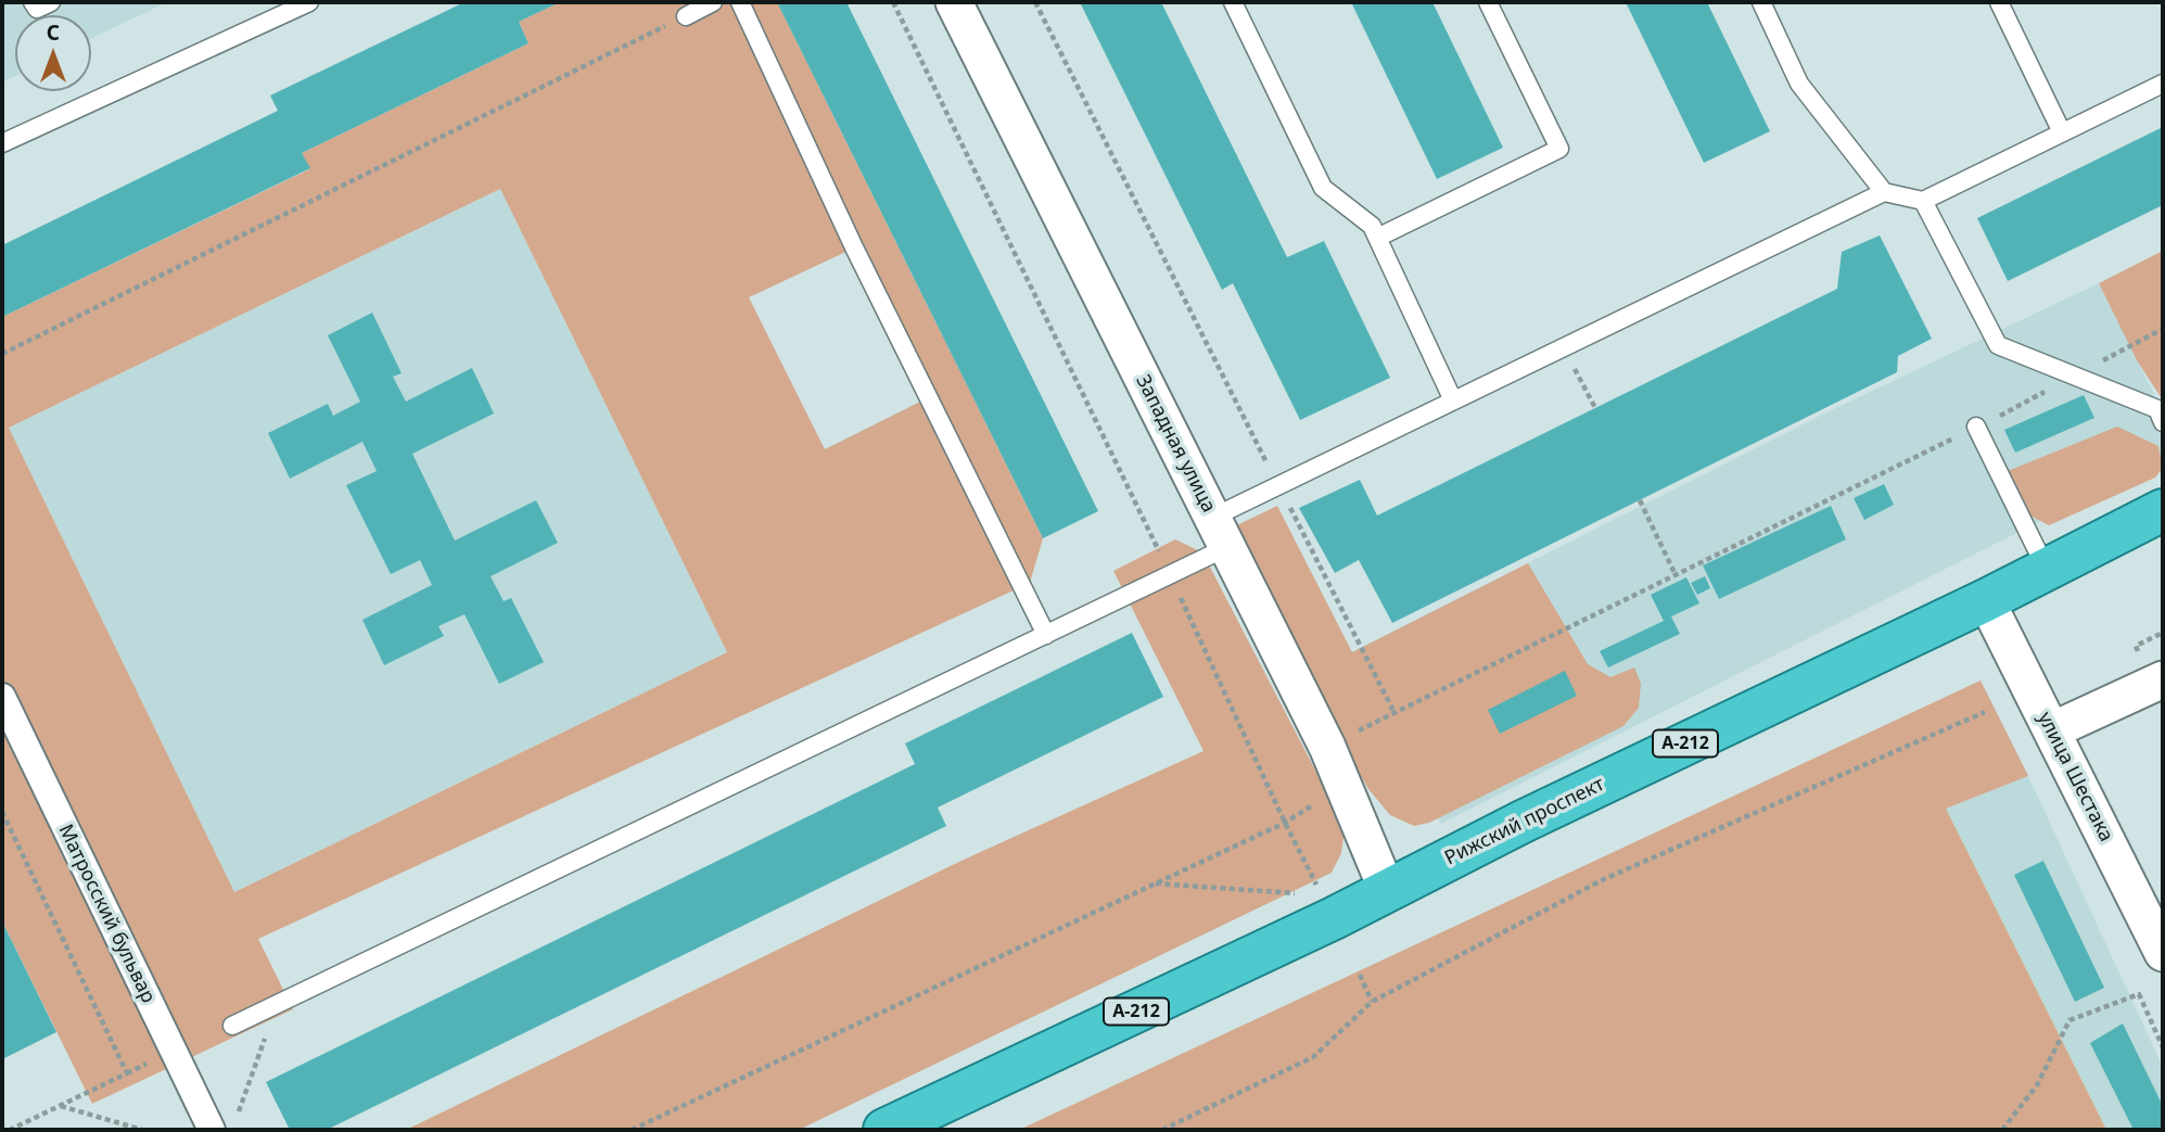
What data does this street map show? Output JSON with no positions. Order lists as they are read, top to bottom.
{
  "streets": {
    "highway": ["А-212", "Рижский проспект"],
    "street": ["Западная улица", "улица Шестака", "Матросский бульвар"]
  },
  "crossings": [
    ["Западная улица", "Рижский проспект"],
    ["улица Шестака", "Рижский проспект"]
  ],
  "north": "top"
}
